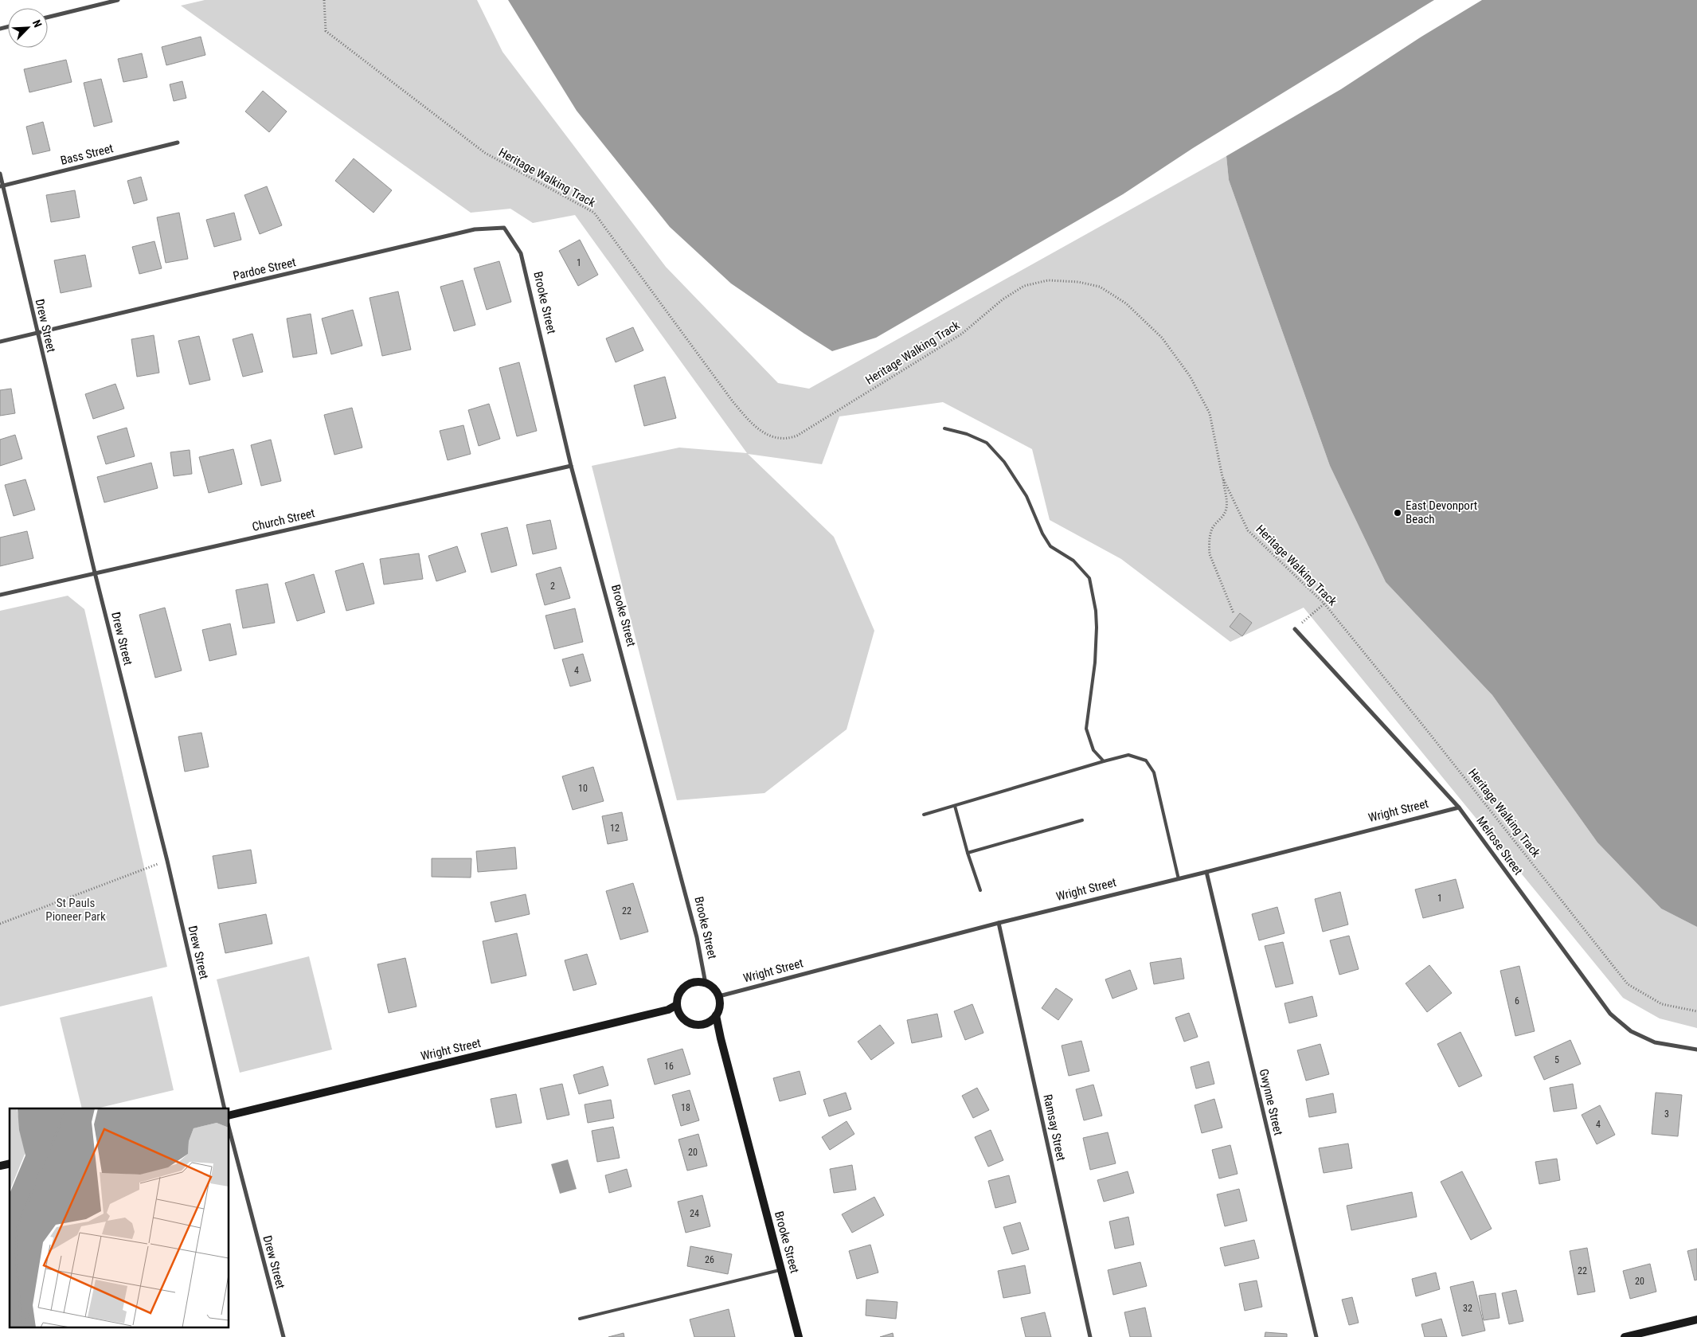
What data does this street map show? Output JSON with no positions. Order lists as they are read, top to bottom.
{
  "streets": {
    "street": [
      "Bass Street",
      "Pardoe Street",
      "Brooke Street",
      "Drew Street",
      "Church Street",
      "Wright Street",
      "Melrose Street",
      "Gwynne Street",
      "Ramsay Street"
    ],
    "path": ["Heritage Walking Track"]
  },
  "crossings": [
    ["Bass Street", "Drew Street"],
    ["Pardoe Street", "Brooke Street"],
    ["Pardoe Street", "Drew Street"],
    ["Brooke Street", "Church Street"],
    ["Brooke Street", "Wright Street"],
    ["Drew Street", "Church Street"],
    ["Wright Street", "Melrose Street"],
    ["Wright Street", "Gwynne Street"],
    ["Wright Street", "Ramsay Street"]
  ],
  "parks": ["St Pauls Pioneer Park"],
  "places": ["East Devonport Beach"],
  "house_numbers": [
    "1",
    "2",
    "4",
    "10",
    "12",
    "1",
    "22",
    "6",
    "5",
    "16",
    "18",
    "3",
    "4",
    "20",
    "24",
    "26",
    "22",
    "20",
    "32"
  ],
  "north": "top right"
}
